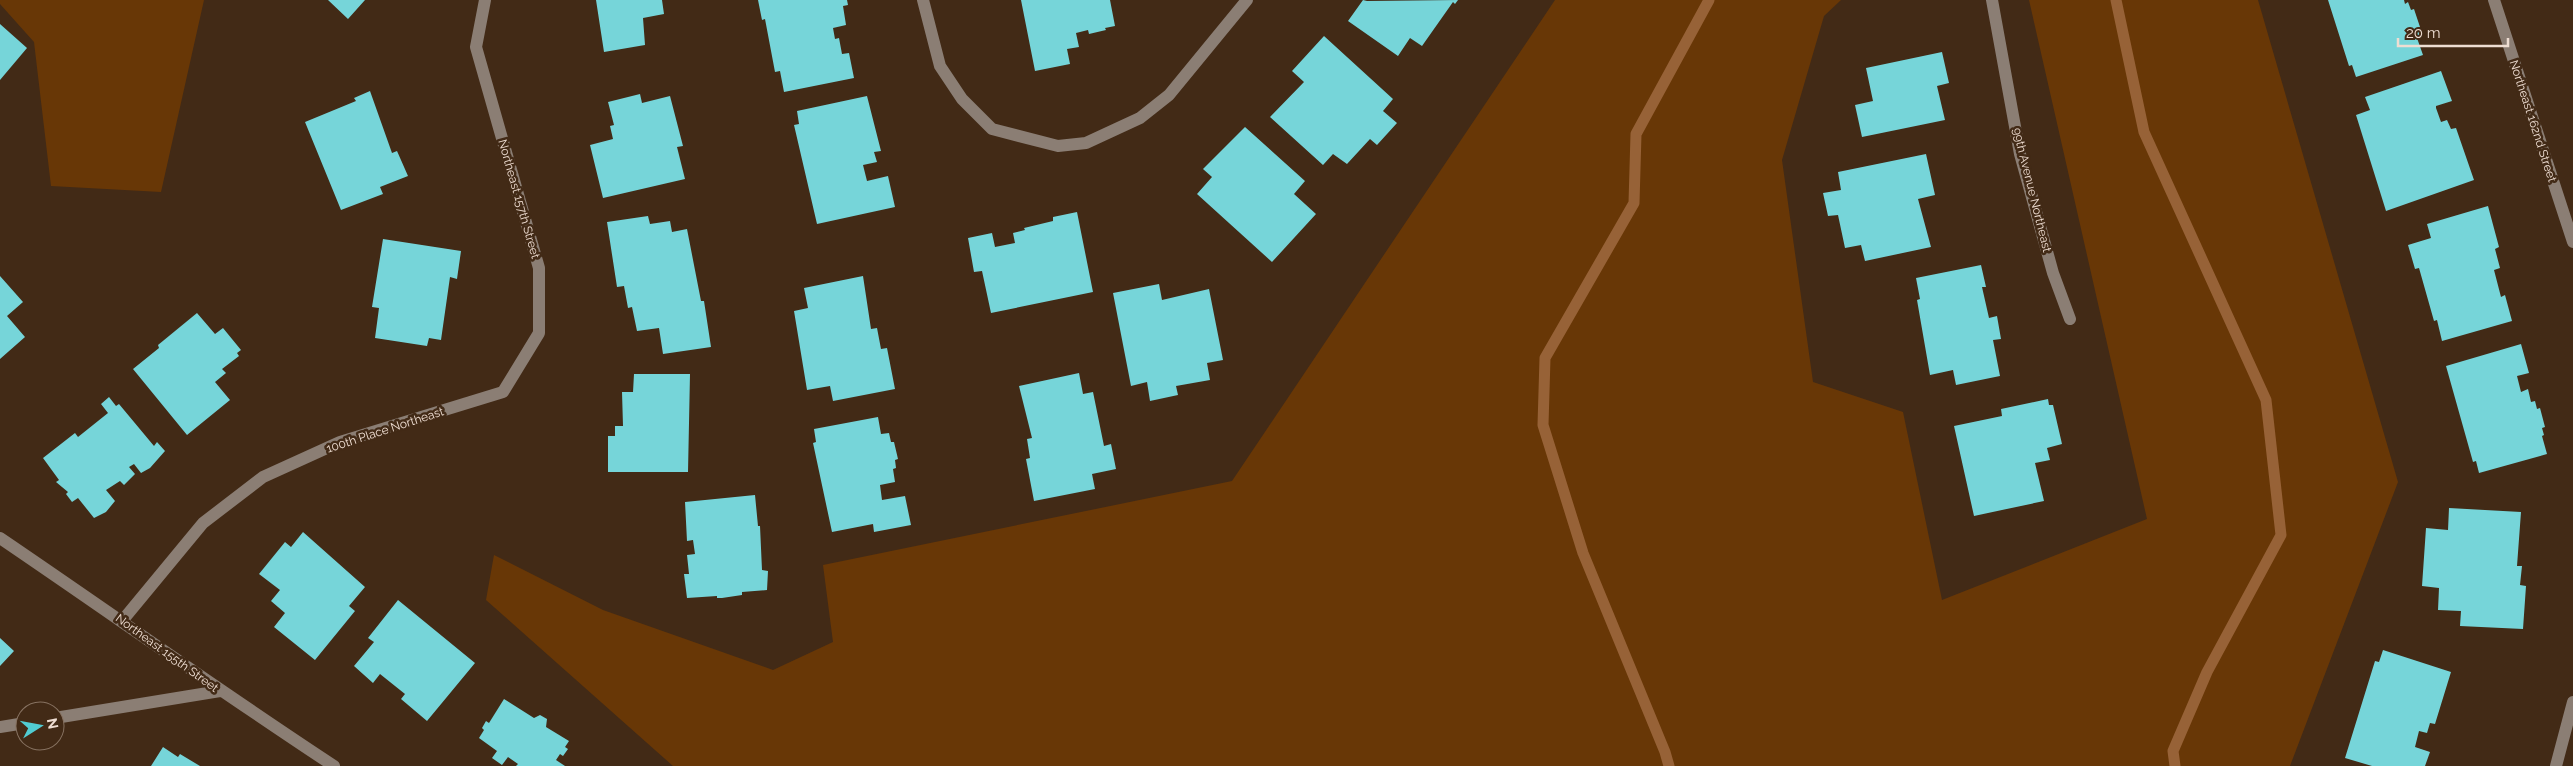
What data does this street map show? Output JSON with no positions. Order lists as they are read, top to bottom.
{
  "streets": {
    "street": [
      "Northeast 162nd Street",
      "99th Avenue Northeast",
      "Northeast 157th Street",
      "100th Place Northeast",
      "Northeast 155th Street"
    ]
  },
  "crossings": [
    ["Northeast 157th Street", "100th Place Northeast"],
    ["100th Place Northeast", "Northeast 155th Street"]
  ],
  "scale_bar": "20 m",
  "north": "right"
}
